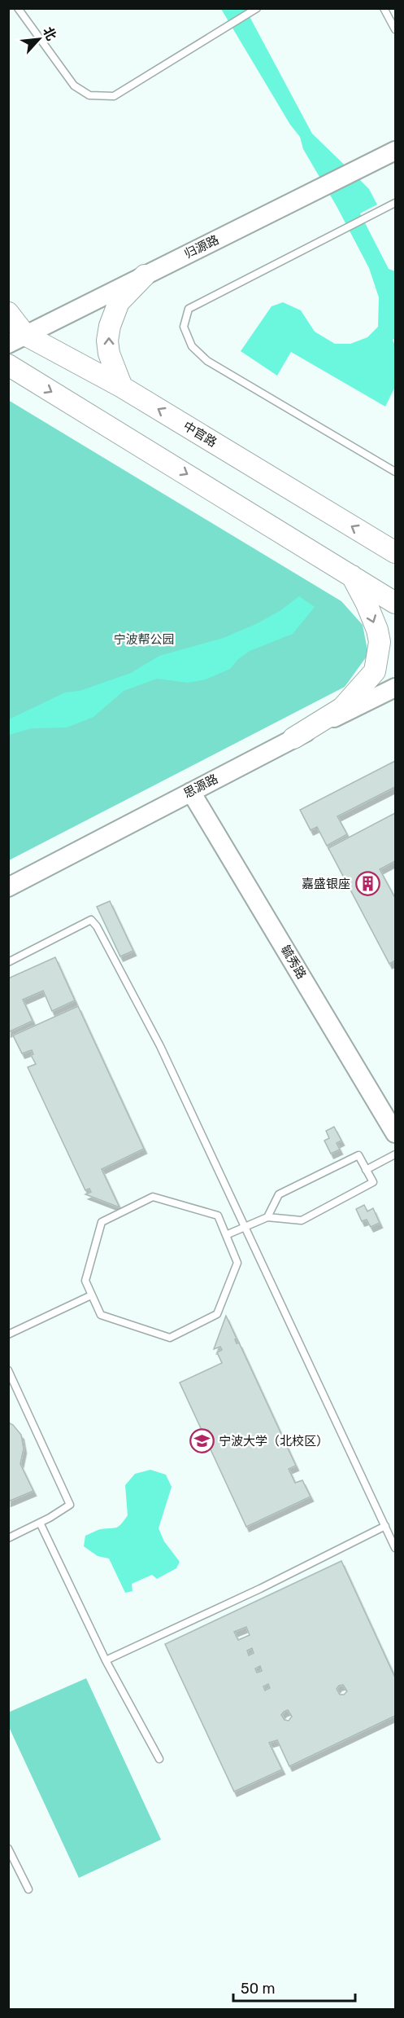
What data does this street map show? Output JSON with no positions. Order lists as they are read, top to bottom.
{
  "streets": {
    "main road": ["中官路"],
    "street": ["归源路", "思源路", "毓秀路"]
  },
  "crossings": [
    ["归源路", "中官路"],
    ["思源路", "毓秀路"]
  ],
  "parks": ["宁波帮公园"],
  "places": {
    "building": ["嘉盛银座"],
    "school or university": ["宁波大学（北校区）"]
  },
  "scale_bar": "50 m",
  "north": "top right"
}
